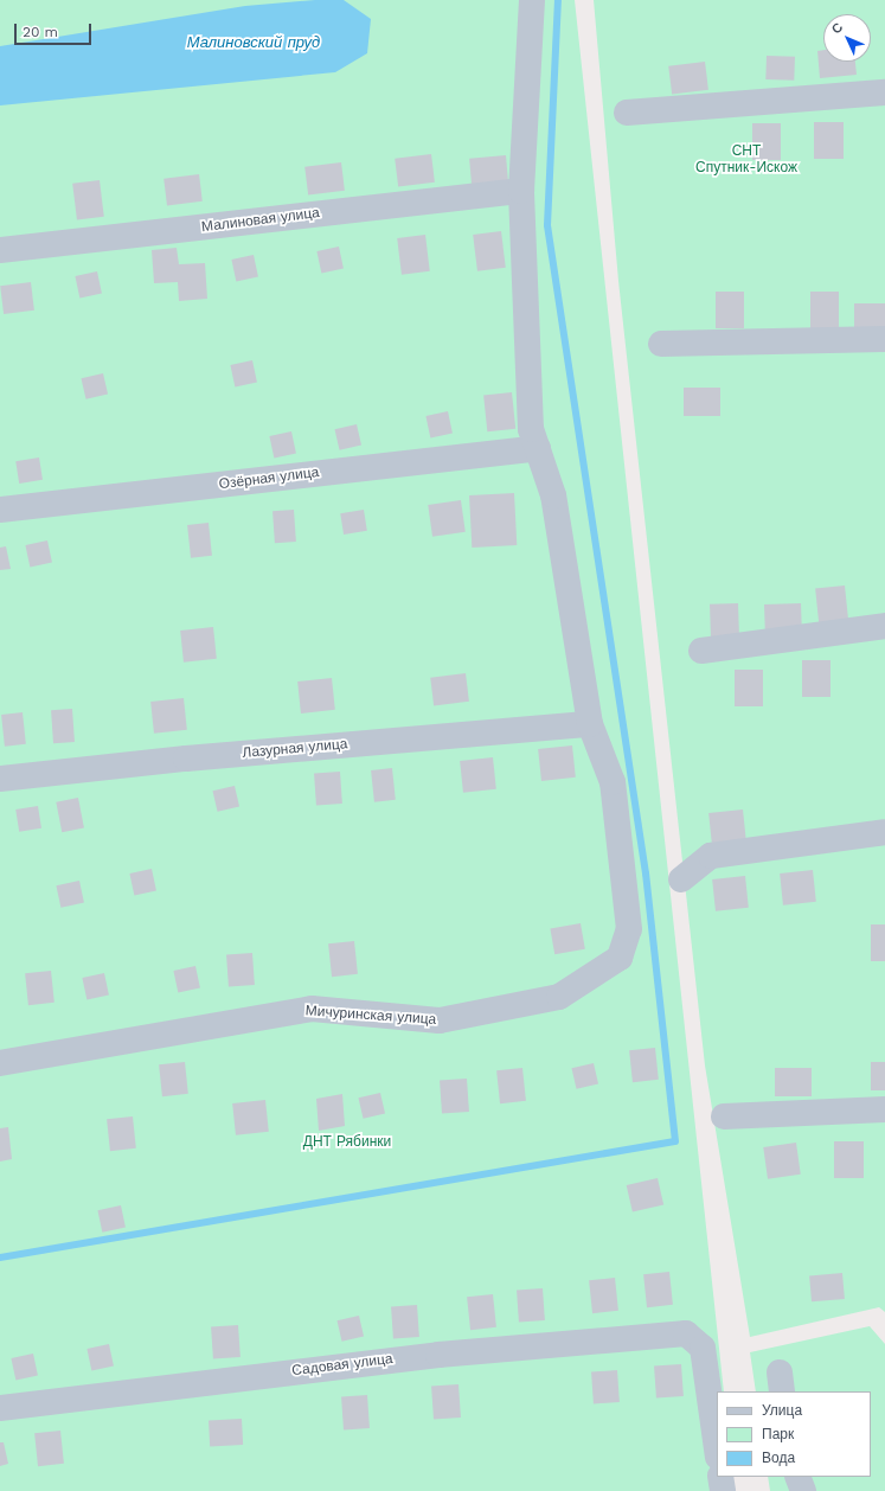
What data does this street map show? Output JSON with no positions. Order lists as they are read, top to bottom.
{
  "streets": {
    "street": [
      "Малиновая улица",
      "Озёрная улица",
      "Лазурная улица",
      "Мичуринская улица",
      "Садовая улица"
    ]
  },
  "crossings": [
    ["Лазурная улица", "Мичуринская улица"]
  ],
  "water": ["Малиновский пруд"],
  "parks": ["СНТ Спутник-Искож", "ДНТ Рябинки"],
  "legend": ["Улица", "Парк", "Вода"],
  "scale_bar": "20 m",
  "north": "top left"
}
